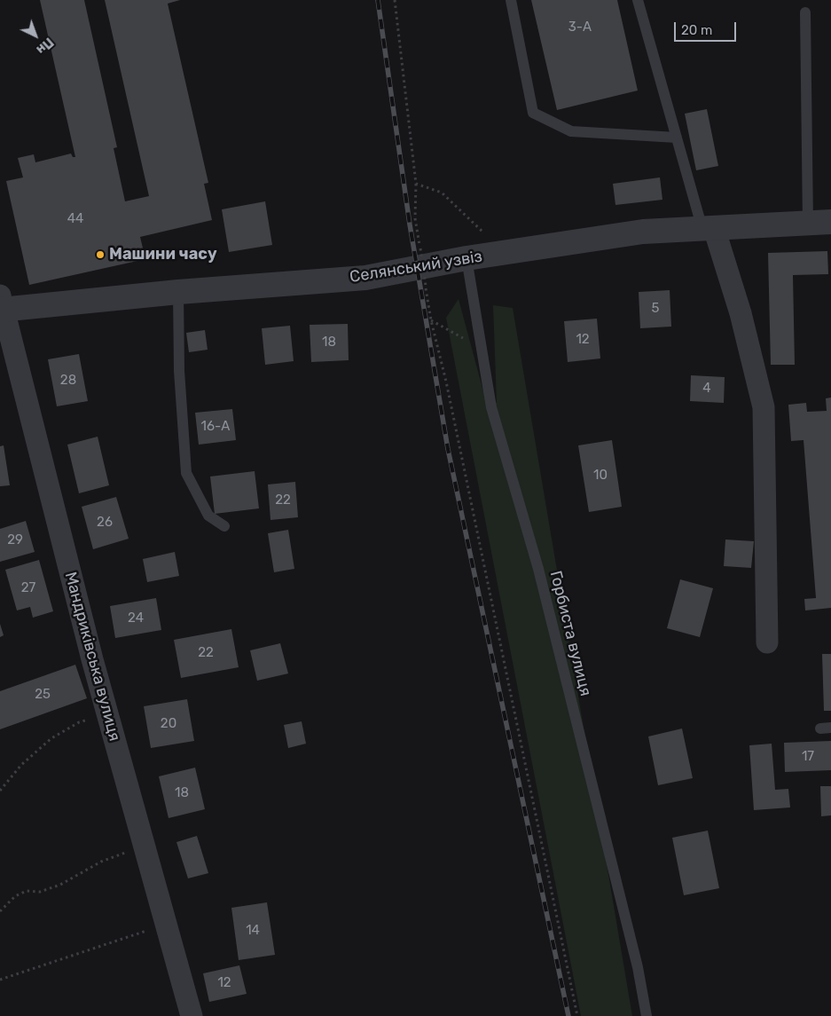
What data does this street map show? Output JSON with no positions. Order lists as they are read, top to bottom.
{
  "streets": {
    "street": ["Селянський узвіз", "Мандриківська вулиця"],
    "lane": ["Горбиста вулиця"]
  },
  "crossings": [
    ["Селянський узвіз", "Горбиста вулиця"],
    ["Селянський узвіз", "Мандриківська вулиця"]
  ],
  "places": ["Машини часу"],
  "house_numbers": [
    "3-А",
    "44",
    "5",
    "12",
    "18",
    "28",
    "4",
    "16-А",
    "10",
    "22",
    "26",
    "29",
    "27",
    "24",
    "22",
    "25",
    "20",
    "17",
    "18",
    "14",
    "12"
  ],
  "scale_bar": "20 m",
  "north": "bottom right"
}
